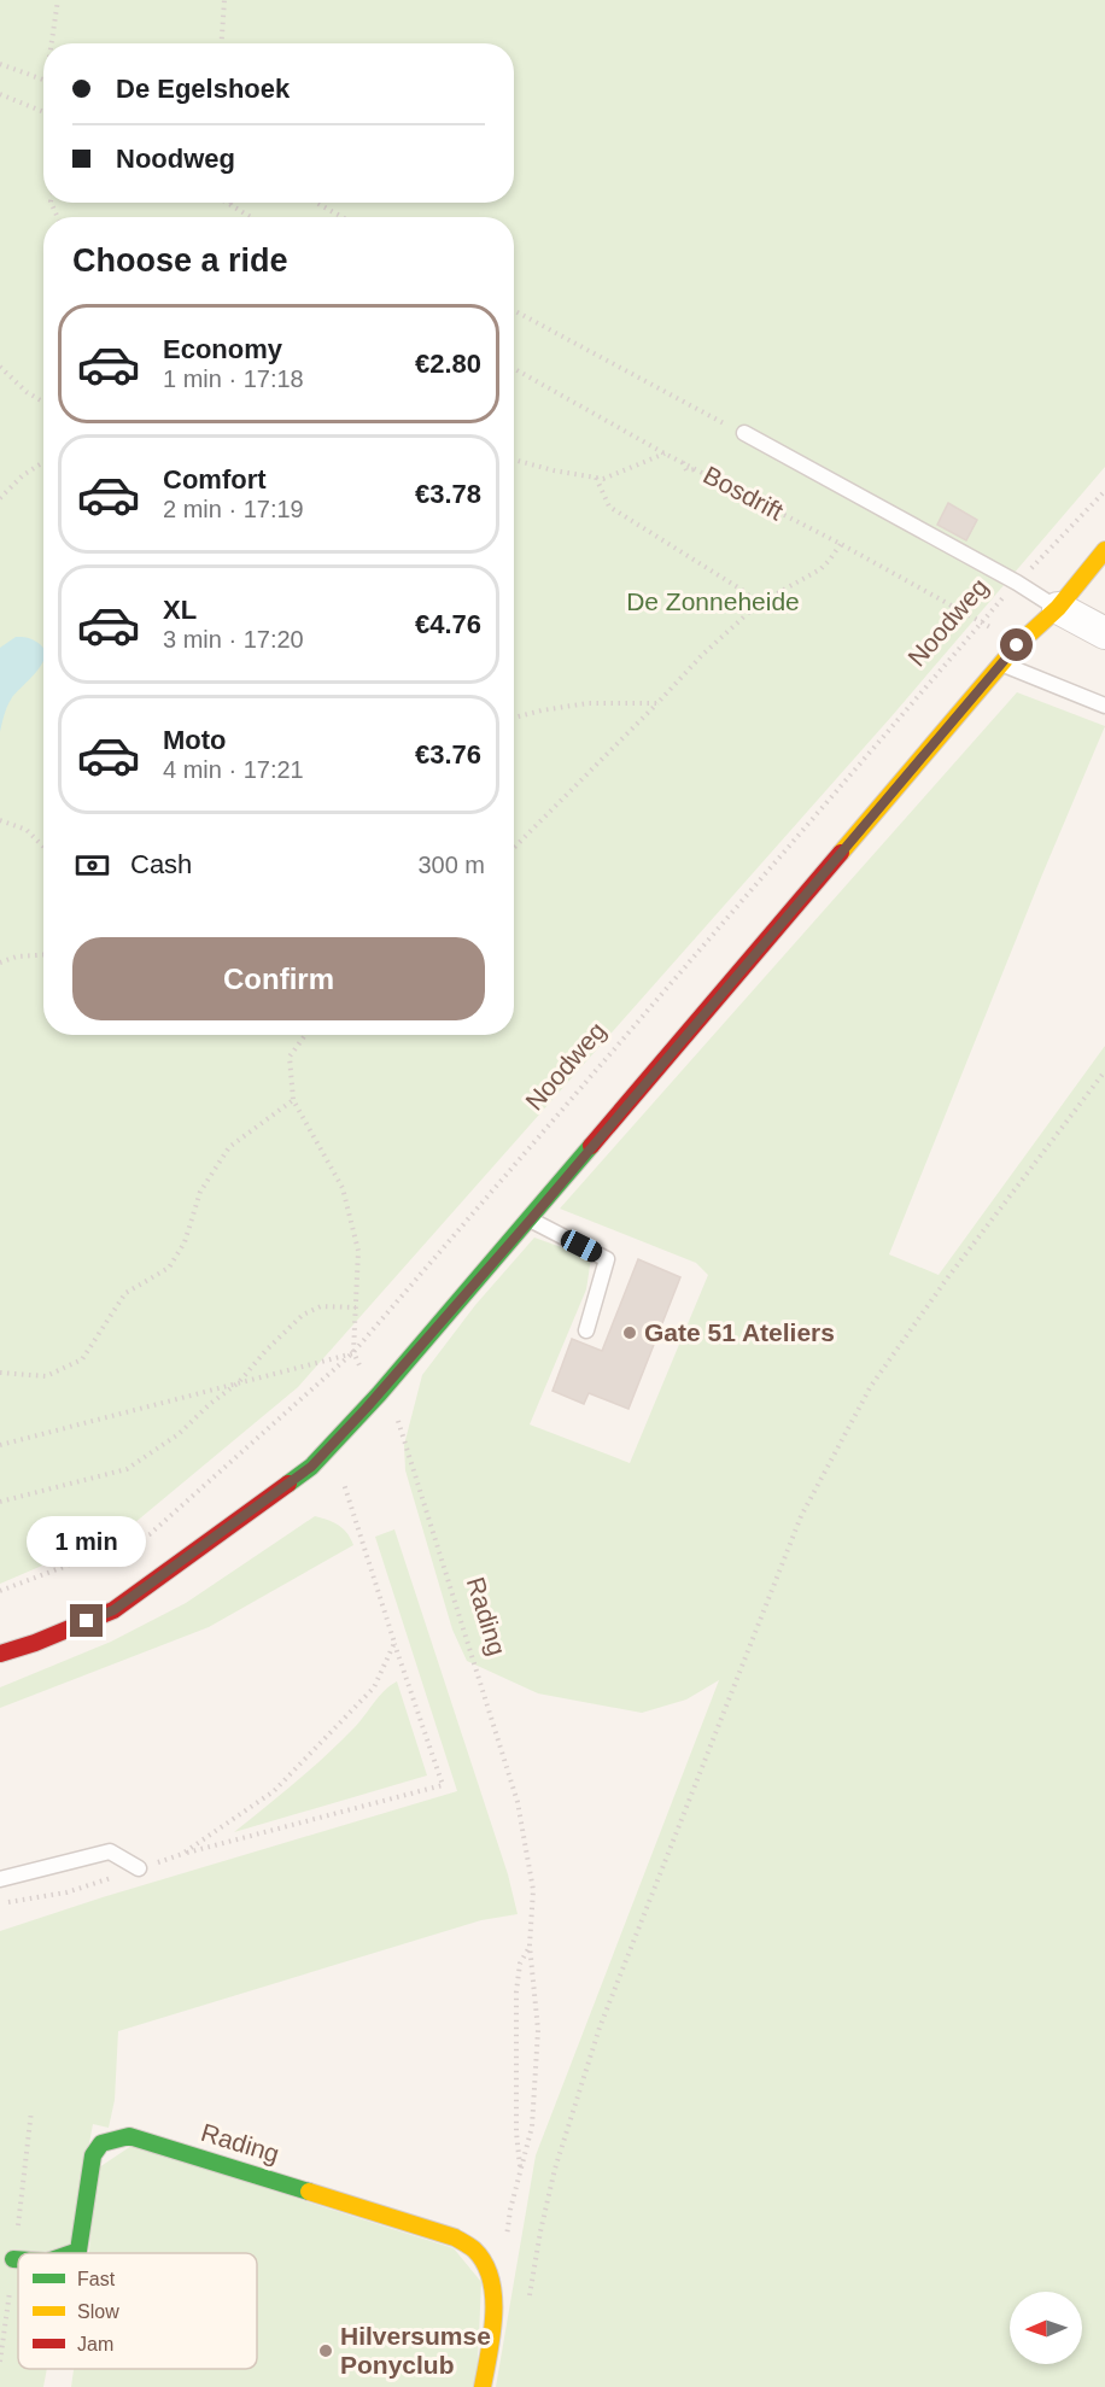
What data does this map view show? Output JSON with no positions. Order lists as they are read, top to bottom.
{
  "streets": {
    "main road": ["Rading"],
    "path": ["Bosdrift", "Noodweg"]
  },
  "crossings": [
    ["Bosdrift", "Noodweg"],
    ["Noodweg", "Rading"]
  ],
  "parks": ["De Zonneheide"],
  "places": ["Gate 51 Ateliers", "Hilversumse Ponyclub"],
  "legend": ["Fast", "Slow", "Jam"],
  "north": "left",
  "page": {
    "banner": ["De Egelshoek", "Noodweg"],
    "heading": "Choose a ride",
    "list": [
      {
        "name": "Economy",
        "note": "1 min · 17:18",
        "value": "€2.80"
      },
      {
        "name": "Comfort",
        "note": "2 min · 17:19",
        "value": "€3.78"
      },
      {
        "name": "XL",
        "note": "3 min · 17:20",
        "value": "€4.76"
      },
      {
        "name": "Moto",
        "note": "4 min · 17:21",
        "value": "€3.76"
      }
    ],
    "pay": ["Cash", "300 m"],
    "buttons": "Confirm",
    "bubble": "1 min"
  }
}
